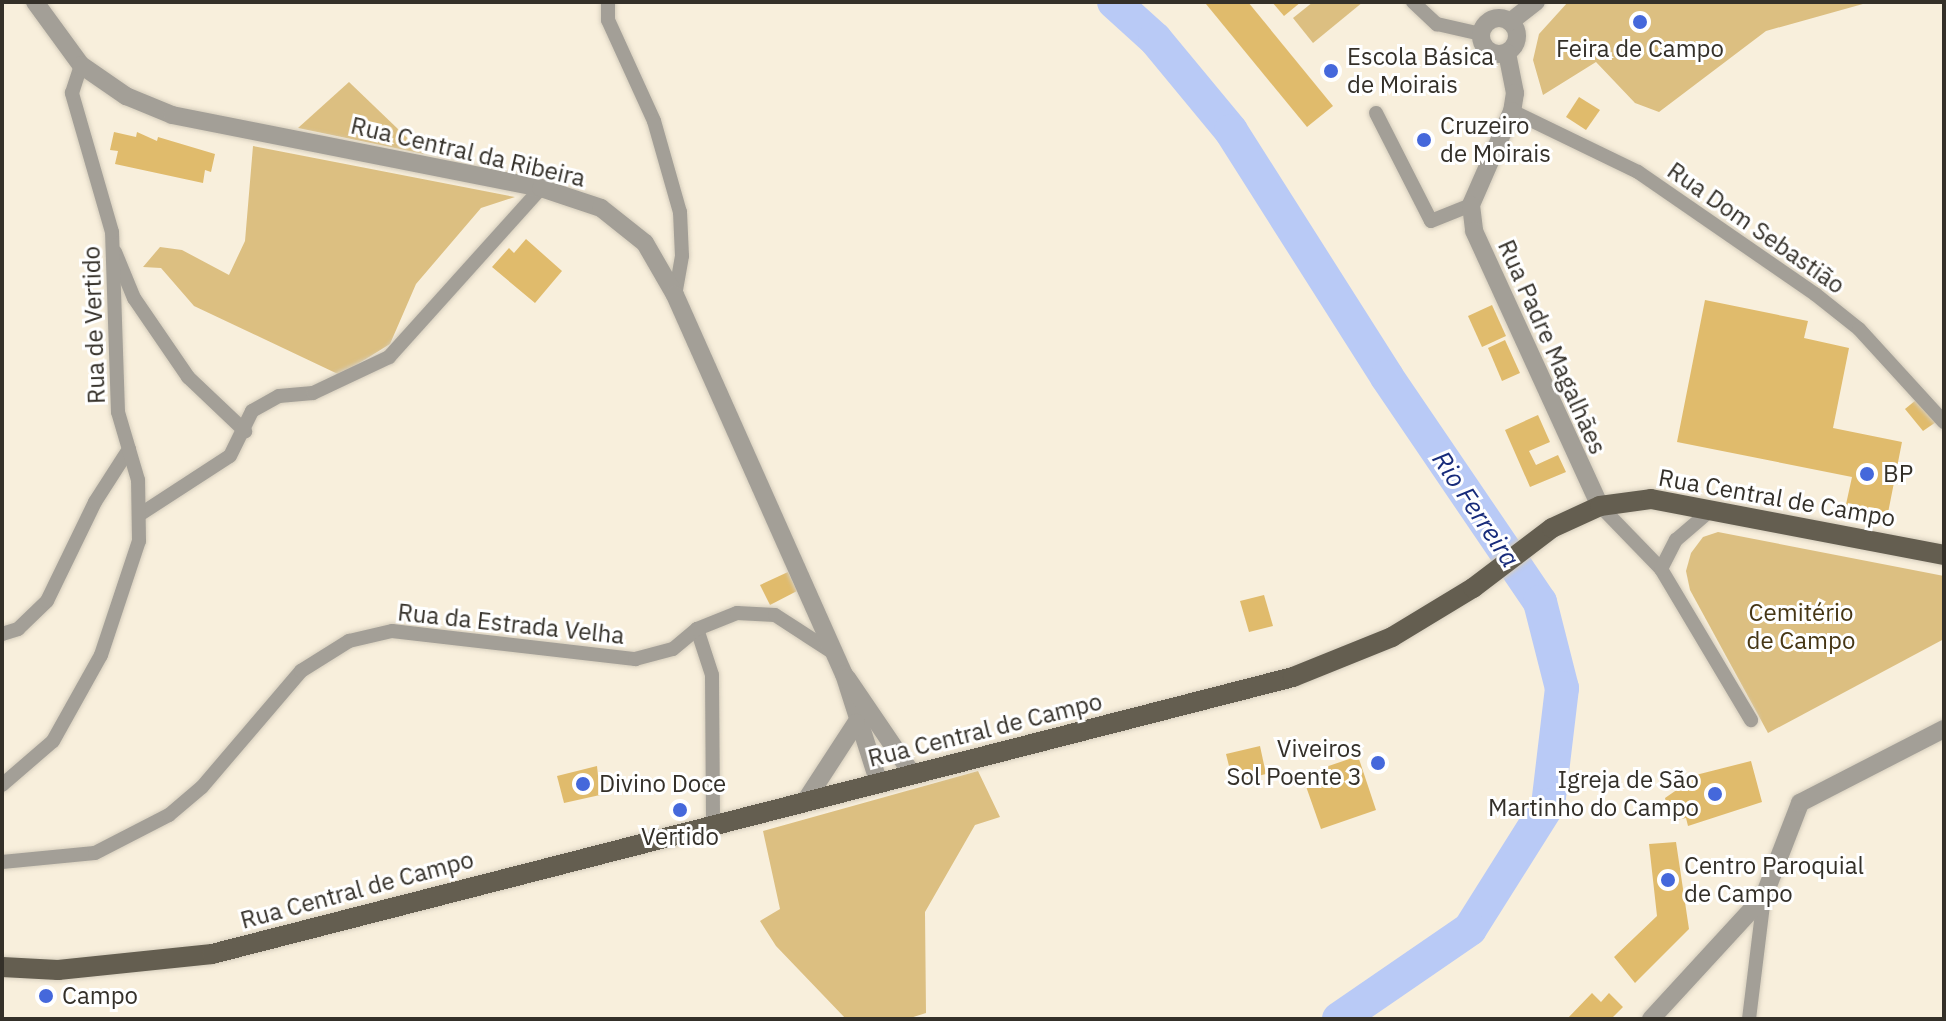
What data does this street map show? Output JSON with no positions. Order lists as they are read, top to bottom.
{
  "streets": {
    "main road": ["Rua Central de Campo"],
    "street": [
      "Rua Central da Ribeira",
      "Rua Dom Sebastião",
      "Rua de Vertido",
      "Rua Padre Magalhães",
      "Rua da Estrada Velha"
    ]
  },
  "crossings": [
    ["Rua Central da Ribeira", "Rua de Vertido"],
    ["Rua Central da Ribeira", "Rua Central de Campo"],
    ["Rua Central da Ribeira", "Rua da Estrada Velha"],
    ["Rua Padre Magalhães", "Rua Central de Campo"]
  ],
  "water": ["Rio Ferreira"],
  "parks": ["Cemitério de Campo"],
  "places": [
    "Feira de Campo",
    "Escola Básica de Moirais",
    "Cruzeiro de Moirais",
    "BP",
    "Viveiros Sol Poente 3",
    "Divino Doce",
    "Igreja de São Martinho do Campo",
    "Vertido",
    "Centro Paroquial de Campo",
    "Campo"
  ]
}
